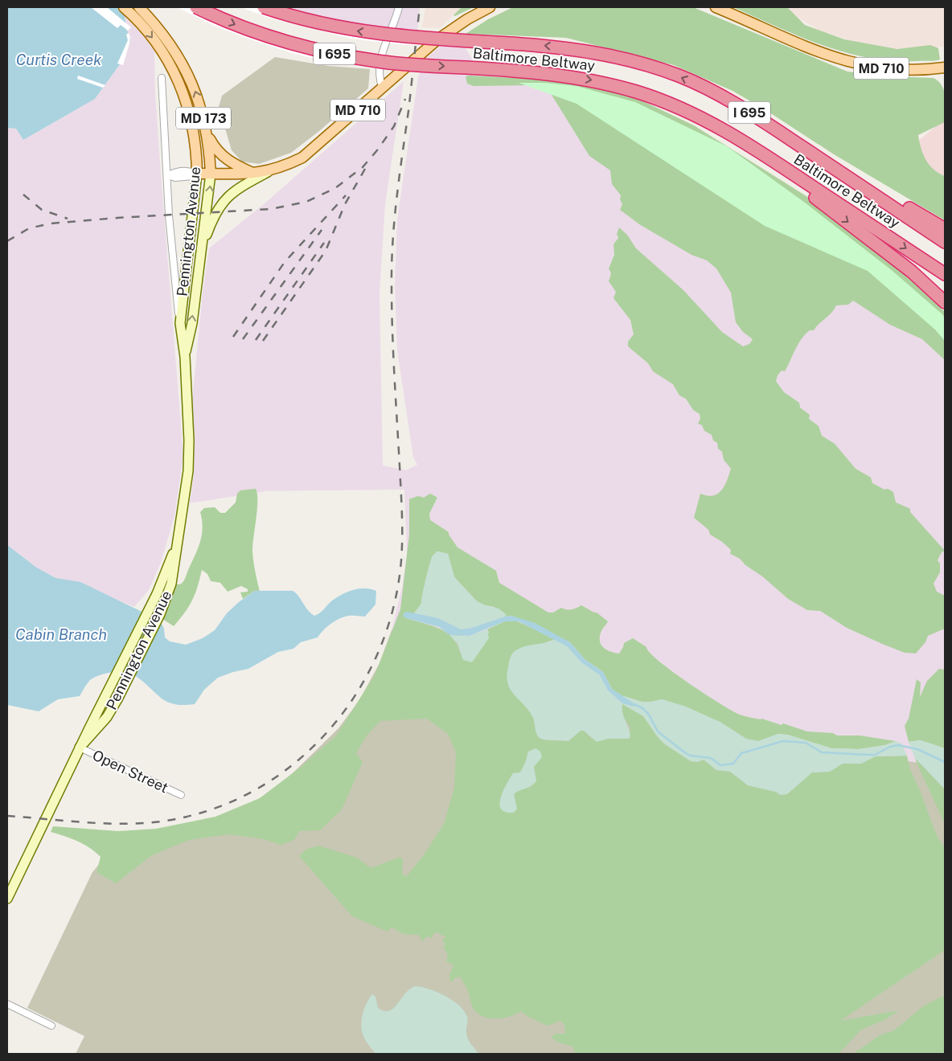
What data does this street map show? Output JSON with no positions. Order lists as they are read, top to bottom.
{
  "streets": {
    "highway": ["I 695", "Baltimore Beltway"],
    "main road": ["MD 710", "MD 173", "Pennington Avenue"],
    "street": ["Open Street"]
  },
  "crossings": [
    ["MD 710", "Pennington Avenue"],
    ["Pennington Avenue", "Open Street"]
  ],
  "water": ["Curtis Creek", "Cabin Branch"]
}
